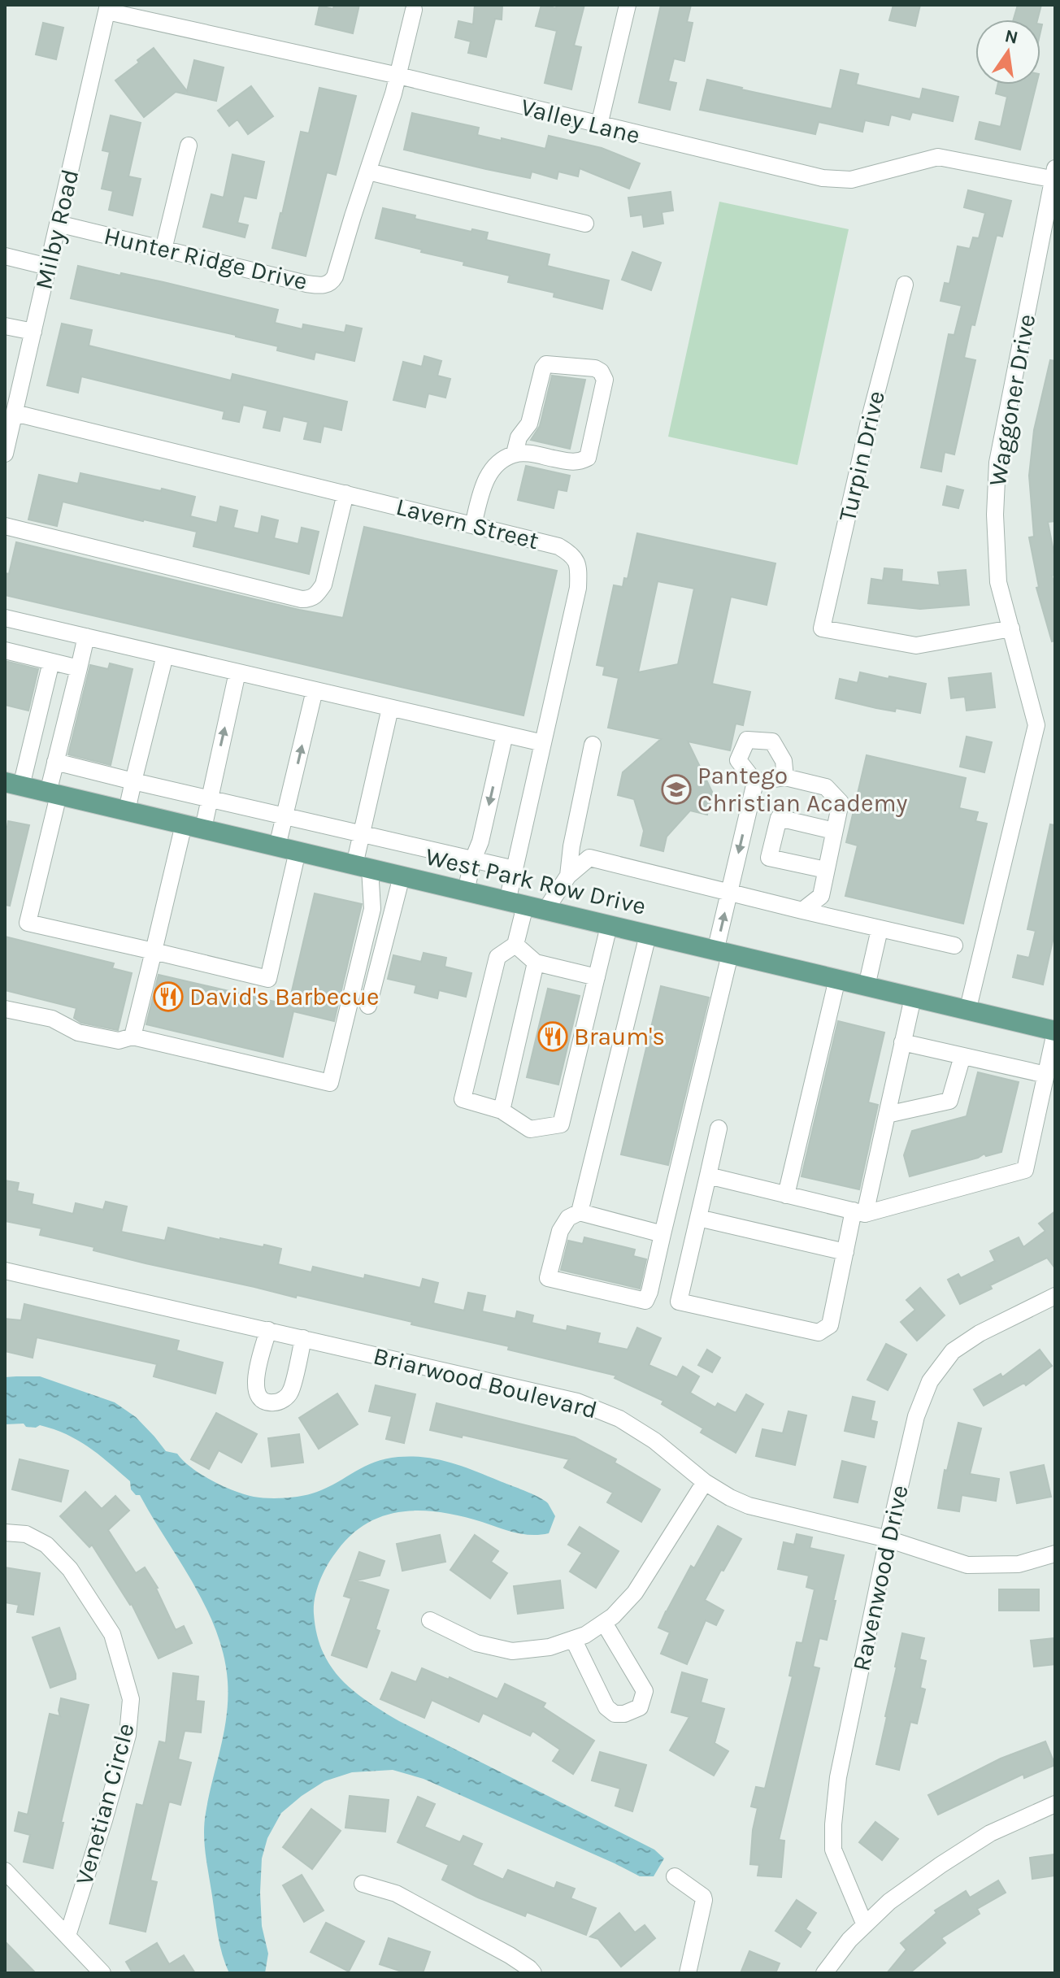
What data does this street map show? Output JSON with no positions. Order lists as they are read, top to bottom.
{
  "streets": {
    "main road": ["West Park Row Drive"],
    "street": [
      "Valley Lane",
      "Milby Road",
      "Hunter Ridge Drive",
      "Waggoner Drive",
      "Turpin Drive",
      "Lavern Street",
      "Briarwood Boulevard",
      "Ravenwood Drive",
      "Venetian Circle"
    ]
  },
  "crossings": [
    ["Valley Lane", "Milby Road"],
    ["Valley Lane", "Hunter Ridge Drive"],
    ["Valley Lane", "Waggoner Drive"],
    ["Milby Road", "Hunter Ridge Drive"],
    ["Milby Road", "Lavern Street"],
    ["Waggoner Drive", "Turpin Drive"],
    ["Waggoner Drive", "West Park Row Drive"],
    ["Lavern Street", "West Park Row Drive"],
    ["Briarwood Boulevard", "Ravenwood Drive"]
  ],
  "places": {
    "school or university": ["Pantego Christian Academy"],
    "restaurant": ["David's Barbecue", "Braum's"]
  },
  "north": "top"
}
